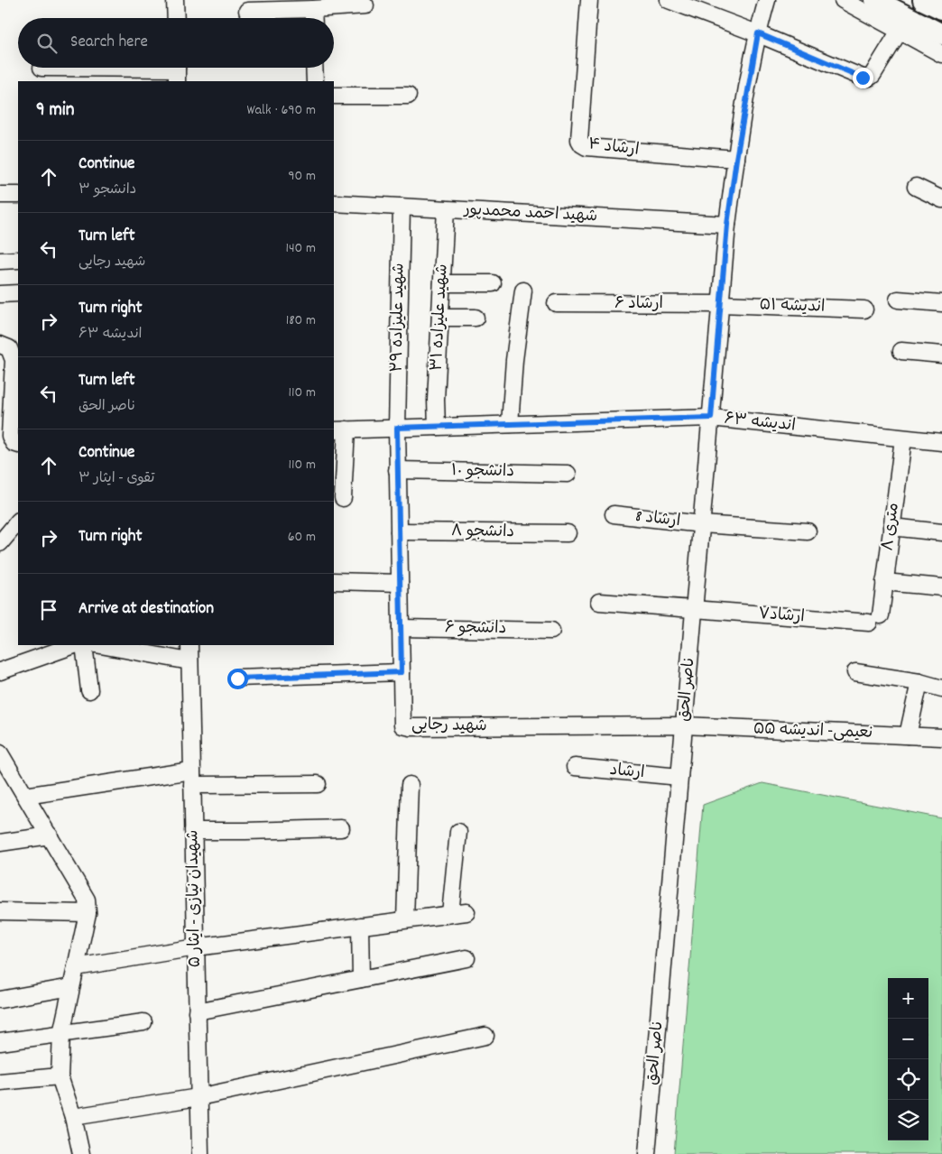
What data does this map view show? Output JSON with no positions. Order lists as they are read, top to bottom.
{
  "streets": {
    "street": [
      "ارشاد ۴",
      "شهید احمد محمدپور",
      "ارشاد ۶",
      "اندیشه ۵۱",
      "شهید علیزاده ۲۹",
      "شهید علیزاده ۳۱",
      "اندیشه ۶۳",
      "دانشجو ۱۰",
      "ارشاد 8",
      "۸ متری",
      "دانشجو ۸",
      "ارشاد۷",
      "دانشجو ۶",
      "ناصر الحق",
      "شهید رجایی",
      "نعیمی- اندیشه ۵۵",
      "ارشاد",
      "شهیدان نیازی - ایثار ۵"
    ]
  },
  "crossings": [
    ["ارشاد ۴", "ناصر الحق"],
    ["شهید احمد محمدپور", "شهید علیزاده ۲۹"],
    ["شهید احمد محمدپور", "شهید علیزاده ۳۱"],
    ["شهید احمد محمدپور", "ناصر الحق"],
    ["ارشاد ۶", "اندیشه ۵۱"],
    ["ارشاد ۶", "ناصر الحق"],
    ["اندیشه ۵۱", "ناصر الحق"],
    ["شهید علیزاده ۲۹", "اندیشه ۶۳"],
    ["شهید علیزاده ۲۹", "شهید رجایی"],
    ["شهید علیزاده ۳۱", "اندیشه ۶۳"],
    ["اندیشه ۶۳", "۸ متری"],
    ["اندیشه ۶۳", "ناصر الحق"],
    ["اندیشه ۶۳", "شهید رجایی"],
    ["دانشجو ۱۰", "شهید رجایی"],
    ["ارشاد 8", "ناصر الحق"],
    ["۸ متری", "ارشاد۷"],
    ["دانشجو ۸", "شهید رجایی"],
    ["ارشاد۷", "ناصر الحق"],
    ["دانشجو ۶", "شهید رجایی"],
    ["ناصر الحق", "شهید رجایی"],
    ["ناصر الحق", "نعیمی- اندیشه ۵۵"],
    ["ناصر الحق", "ارشاد"],
    ["شهید رجایی", "نعیمی- اندیشه ۵۵"]
  ],
  "page": {
    "search": "Search here",
    "heading": ["9 min", "Walk · 690 m"],
    "list": [
      ["Continue", "دانشجو ۳", "90 m"],
      ["Turn left", "شهید رجایی", "140 m"],
      ["Turn right", "اندیشه ۶۳", "180 m"],
      ["Turn left", "ناصر الحق", "110 m"],
      ["Continue", "تقوی - ایثار ۳", "110 m"],
      ["Turn right", "60 m"],
      "Arrive at destination"
    ],
    "map_buttons": ["+", "−"]
  }
}
